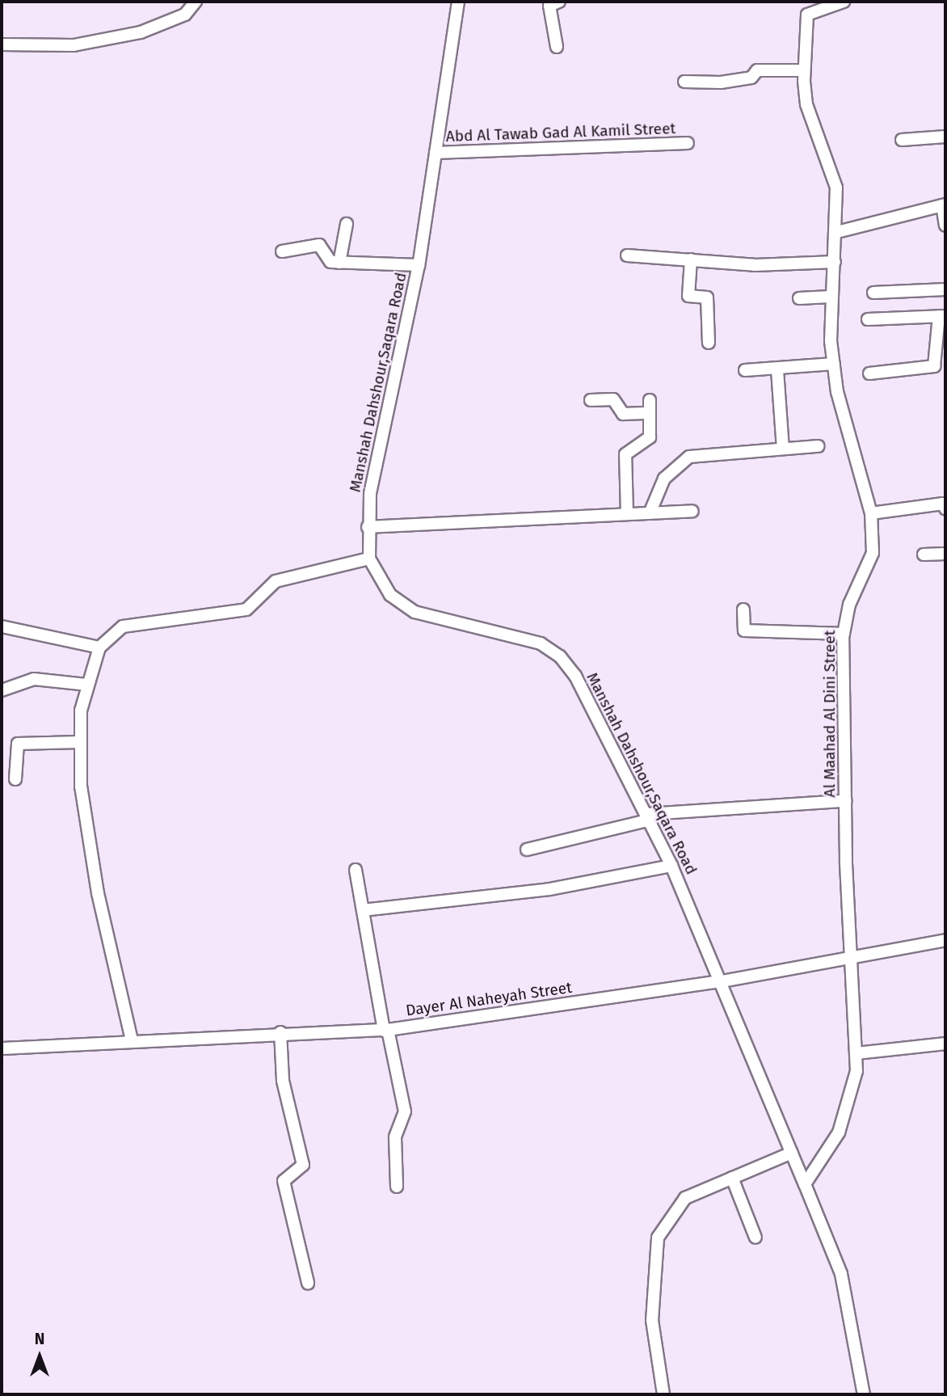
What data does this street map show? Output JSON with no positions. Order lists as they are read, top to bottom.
{
  "streets": {
    "street": [
      "Abd Al Tawab Gad Al Kamil Street",
      "Manshah Dahshour,Saqara Road",
      "Al Maahad Al Dini Street",
      "Dayer Al Naheyah Street"
    ]
  },
  "crossings": [
    ["Abd Al Tawab Gad Al Kamil Street", "Manshah Dahshour,Saqara Road"],
    ["Manshah Dahshour,Saqara Road", "Al Maahad Al Dini Street"],
    ["Manshah Dahshour,Saqara Road", "Dayer Al Naheyah Street"],
    ["Al Maahad Al Dini Street", "Dayer Al Naheyah Street"]
  ],
  "north": "top"
}
